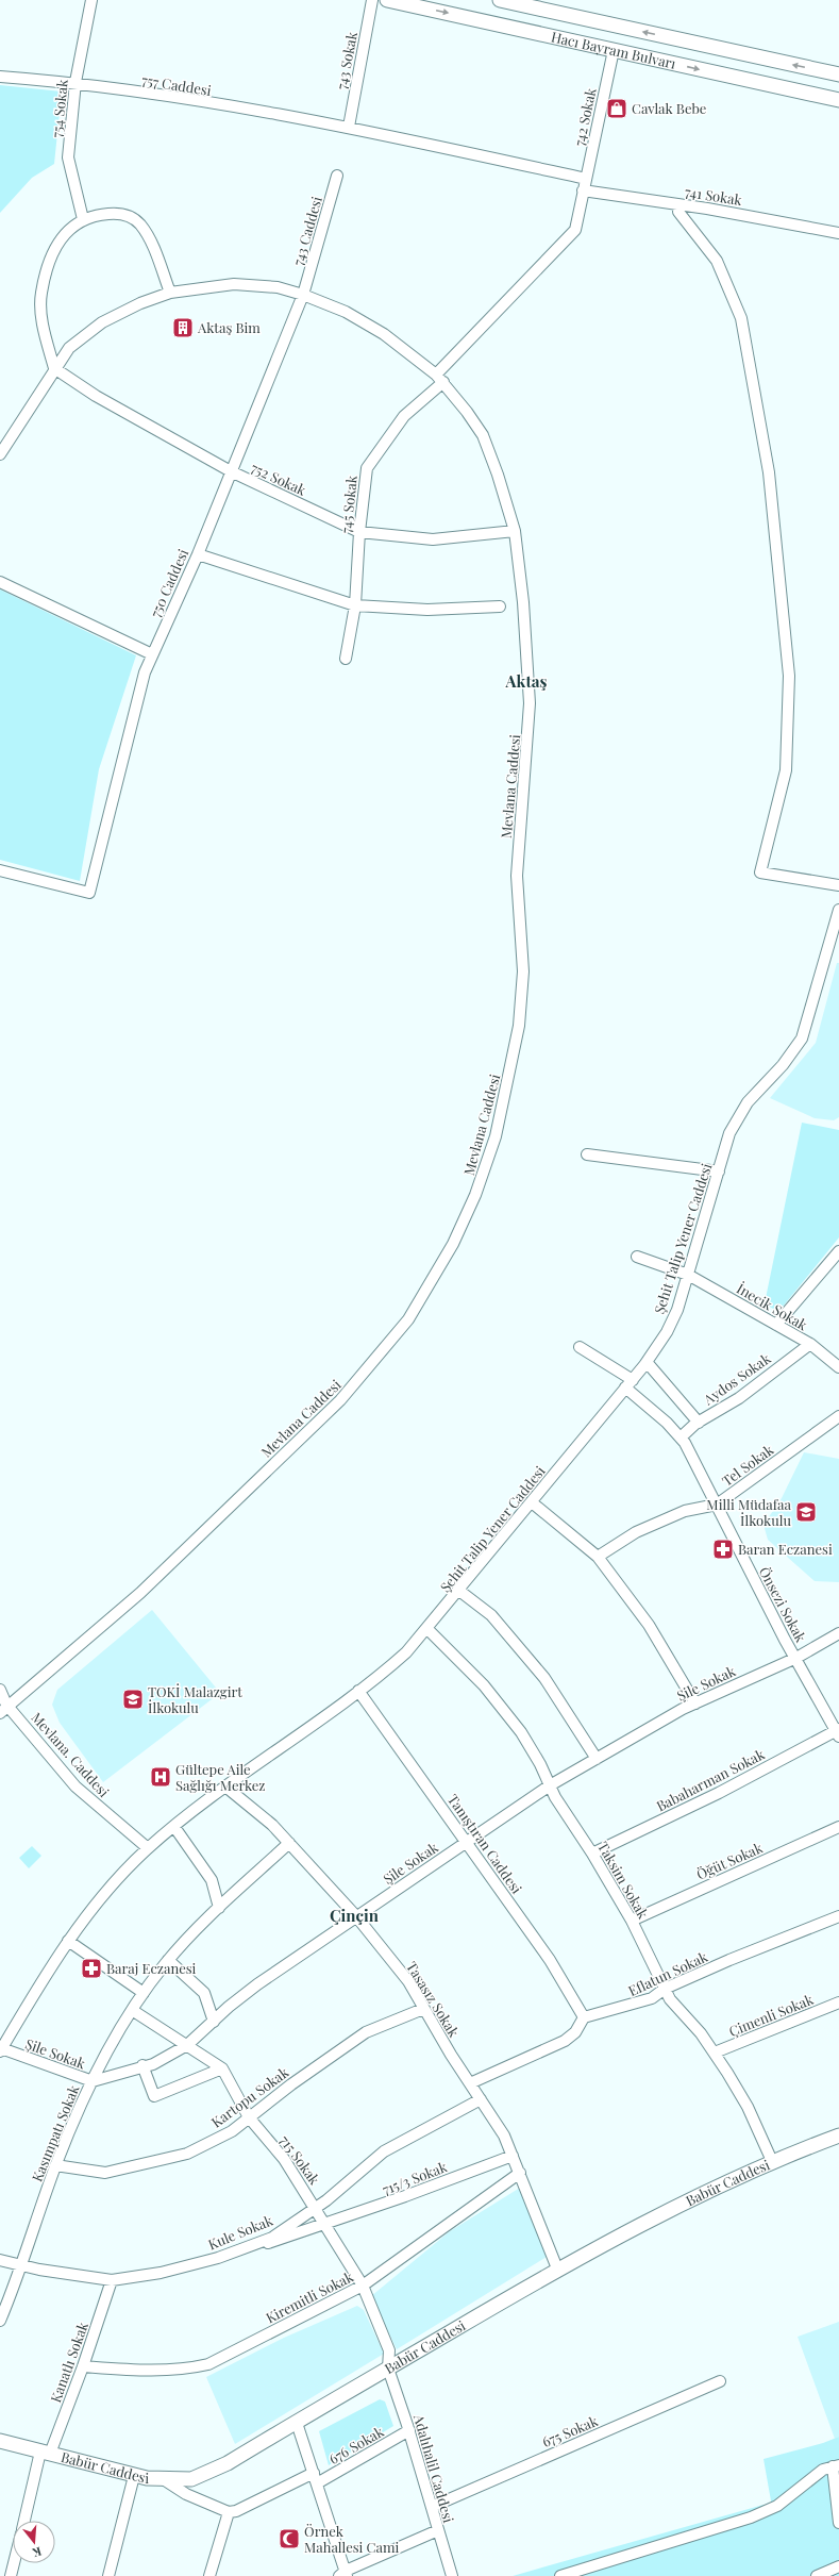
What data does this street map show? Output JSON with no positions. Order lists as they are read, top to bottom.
{
  "streets": {
    "main road": ["Hacı Bayram Bulvarı", "Babür Caddesi"],
    "street": [
      "743 Sokak",
      "757 Caddesi",
      "754 Sokak",
      "742 Sokak",
      "741 Sokak",
      "743 Caddesi",
      "752 Sokak",
      "745 Sokak",
      "750 Caddesi",
      "Mevlana Caddesi",
      "Şehit Talip Yener Caddesi",
      "İnecik Sokak",
      "Aydos Sokak",
      "Tel Sokak",
      "Önsezi Sokak",
      "Şile Sokak",
      "Mevlana. Caddesi",
      "Babaharman Sokak",
      "Tanıştıran Caddesi",
      "Öğüt Sokak",
      "Taksim Sokak",
      "Eflatun Sokak",
      "Tasasız Sokak",
      "Çimenli Sokak",
      "Kartopu Sokak",
      "Kasımpatı Sokak",
      "715 Sokak",
      "715/3 Sokak",
      "Kule Sokak",
      "Kiremitli Sokak",
      "Kanatlı Sokak",
      "675 Sokak",
      "676 Sokak",
      "Adalıhalil Caddesi"
    ]
  },
  "crossings": [
    ["Hacı Bayram Bulvarı", "742 Sokak"],
    ["743 Sokak", "757 Caddesi"],
    ["757 Caddesi", "754 Sokak"],
    ["757 Caddesi", "742 Sokak"],
    ["742 Sokak", "741 Sokak"],
    ["742 Sokak", "745 Sokak"],
    ["741 Sokak", "745 Sokak"],
    ["743 Caddesi", "750 Caddesi"],
    ["752 Sokak", "745 Sokak"],
    ["752 Sokak", "750 Caddesi"],
    ["752 Sokak", "Mevlana Caddesi"],
    ["745 Sokak", "Mevlana Caddesi"],
    ["Mevlana Caddesi", "Mevlana. Caddesi"],
    ["Şehit Talip Yener Caddesi", "İnecik Sokak"],
    ["Şehit Talip Yener Caddesi", "Önsezi Sokak"],
    ["Şehit Talip Yener Caddesi", "Şile Sokak"],
    ["Şehit Talip Yener Caddesi", "Mevlana. Caddesi"],
    ["Şehit Talip Yener Caddesi", "Tanıştıran Caddesi"],
    ["Şehit Talip Yener Caddesi", "Taksim Sokak"],
    ["Şehit Talip Yener Caddesi", "Tasasız Sokak"],
    ["İnecik Sokak", "Aydos Sokak"],
    ["Aydos Sokak", "Önsezi Sokak"],
    ["Tel Sokak", "Önsezi Sokak"],
    ["Önsezi Sokak", "Şile Sokak"],
    ["Önsezi Sokak", "Babaharman Sokak"],
    ["Şile Sokak", "Tanıştıran Caddesi"],
    ["Şile Sokak", "Taksim Sokak"],
    ["Şile Sokak", "Tasasız Sokak"],
    ["Şile Sokak", "Kasımpatı Sokak"],
    ["Şile Sokak", "715 Sokak"],
    ["Babaharman Sokak", "Taksim Sokak"],
    ["Tanıştıran Caddesi", "Eflatun Sokak"],
    ["Öğüt Sokak", "Taksim Sokak"],
    ["Taksim Sokak", "Eflatun Sokak"],
    ["Taksim Sokak", "Çimenli Sokak"],
    ["Taksim Sokak", "Babür Caddesi"],
    ["Tasasız Sokak", "Kartopu Sokak"],
    ["Tasasız Sokak", "Kasımpatı Sokak"],
    ["Tasasız Sokak", "715/3 Sokak"],
    ["Tasasız Sokak", "Babür Caddesi"],
    ["Tasasız Sokak", "Kule Sokak"],
    ["Tasasız Sokak", "Kiremitli Sokak"],
    ["Kartopu Sokak", "Kasımpatı Sokak"],
    ["Kartopu Sokak", "715 Sokak"],
    ["Kasımpatı Sokak", "715 Sokak"],
    ["Kasımpatı Sokak", "Kule Sokak"],
    ["715 Sokak", "715/3 Sokak"],
    ["715 Sokak", "Babür Caddesi"],
    ["715 Sokak", "Kule Sokak"],
    ["715 Sokak", "Kiremitli Sokak"],
    ["715 Sokak", "Adalıhalil Caddesi"],
    ["715/3 Sokak", "Kule Sokak"],
    ["Babür Caddesi", "Kanatlı Sokak"],
    ["Babür Caddesi", "Adalıhalil Caddesi"],
    ["Kule Sokak", "Kanatlı Sokak"],
    ["Kiremitli Sokak", "Kanatlı Sokak"],
    ["675 Sokak", "Adalıhalil Caddesi"],
    ["676 Sokak", "Adalıhalil Caddesi"]
  ],
  "districts": ["Aktaş", "Çinçin"],
  "places": {
    "shop": ["Cavlak Bebe"],
    "building": ["Aktaş Bim"],
    "school or university": ["Milli Müdafaa İlkokulu", "TOKİ Malazgirt İlkokulu"],
    "pharmacy": ["Baran Eczanesi", "Baraj Eczanesi"],
    "hospital": ["Gültepe Aile Sağlığı Merkez"],
    "mosque": ["Örnek Mahallesi Cami"]
  },
  "north": "bottom"
}
